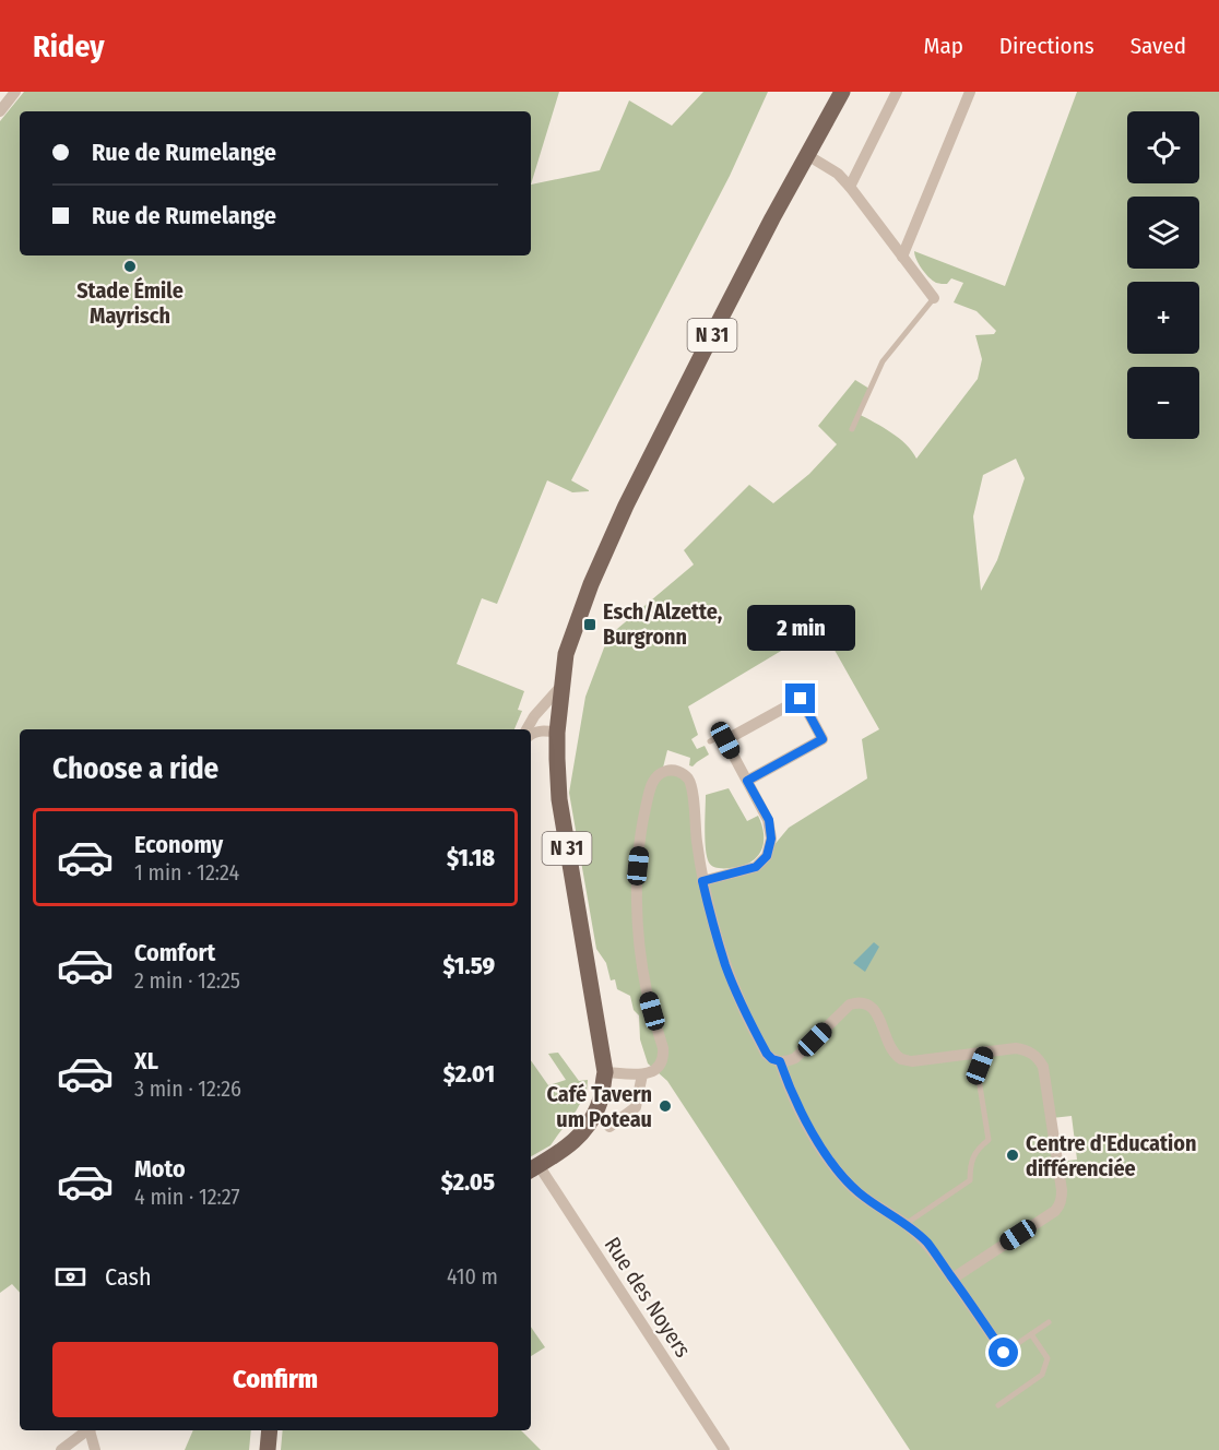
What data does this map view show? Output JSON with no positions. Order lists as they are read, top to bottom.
{
  "streets": {
    "main road": ["N 31"],
    "street": ["Rue des Noyers"]
  },
  "crossings": [
    ["N 31", "Rue des Noyers"]
  ],
  "places": {
    "other": ["Stade Émile Mayrisch", "Café Tavern um Poteau", "Centre d'Education différenciée"],
    "transit": ["Esch/Alzette, Burgronn"]
  },
  "page": {
    "header": "Ridey",
    "nav": ["Map", "Directions", "Saved"],
    "map_buttons": ["+", "−"],
    "banner": ["Rue de Rumelange", "Rue de Rumelange"],
    "bubble": "2 min",
    "heading": "Choose a ride",
    "list": [
      {
        "name": "Economy",
        "note": "1 min · 12:24",
        "value": "$1.18"
      },
      {
        "name": "Comfort",
        "note": "2 min · 12:25",
        "value": "$1.59"
      },
      {
        "name": "XL",
        "note": "3 min · 12:26",
        "value": "$2.01"
      },
      {
        "name": "Moto",
        "note": "4 min · 12:27",
        "value": "$2.05"
      }
    ],
    "pay": ["Cash", "410 m"],
    "buttons": "Confirm"
  }
}
